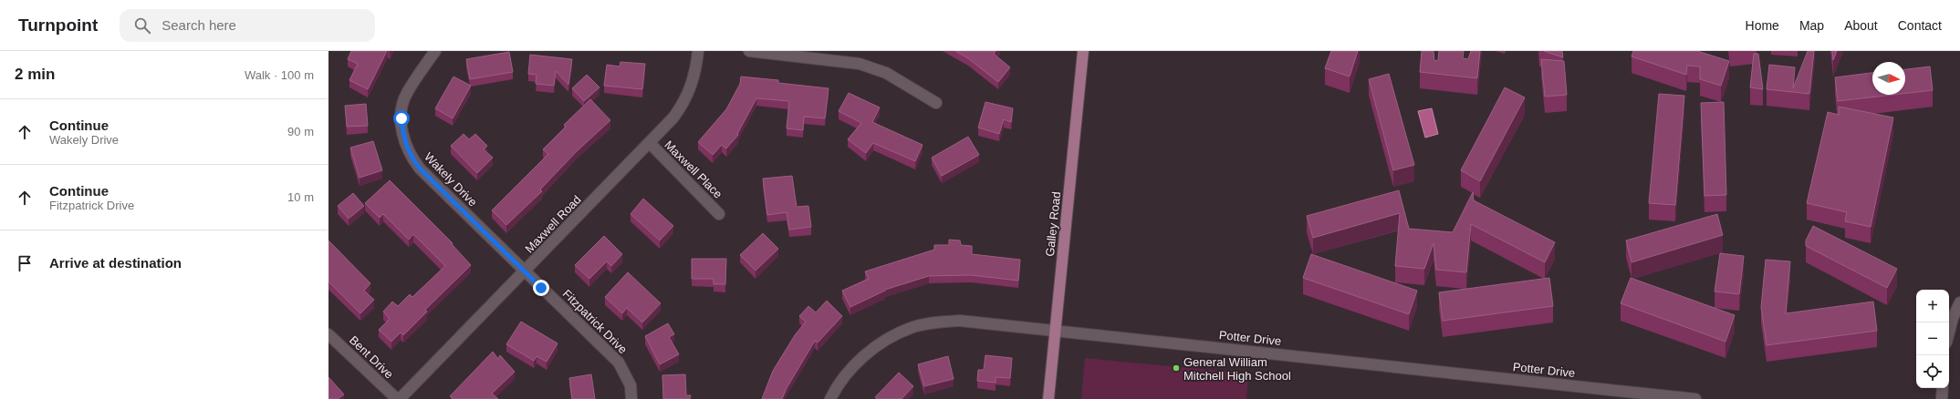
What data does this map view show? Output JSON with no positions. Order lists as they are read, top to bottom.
{
  "streets": {
    "main road": ["Galley Road"],
    "street": [
      "Maxwell Place",
      "Wakely Drive",
      "Maxwell Road",
      "Fitzpatrick Drive",
      "Potter Drive",
      "Bent Drive"
    ]
  },
  "crossings": [
    ["Maxwell Place", "Maxwell Road"],
    ["Wakely Drive", "Maxwell Road"],
    ["Wakely Drive", "Fitzpatrick Drive"],
    ["Maxwell Road", "Fitzpatrick Drive"],
    ["Galley Road", "Potter Drive"]
  ],
  "places": ["General William Mitchell High School"],
  "north": "right",
  "page": {
    "header": "Turnpoint",
    "search": "Search here",
    "nav": [
      "Home",
      "Map",
      "About",
      "Contact"
    ],
    "heading": ["2 min", "Walk · 100 m"],
    "list": [
      ["Continue", "Wakely Drive", "90 m"],
      ["Continue", "Fitzpatrick Drive", "10 m"],
      "Arrive at destination"
    ],
    "map_buttons": ["+", "−"]
  }
}
